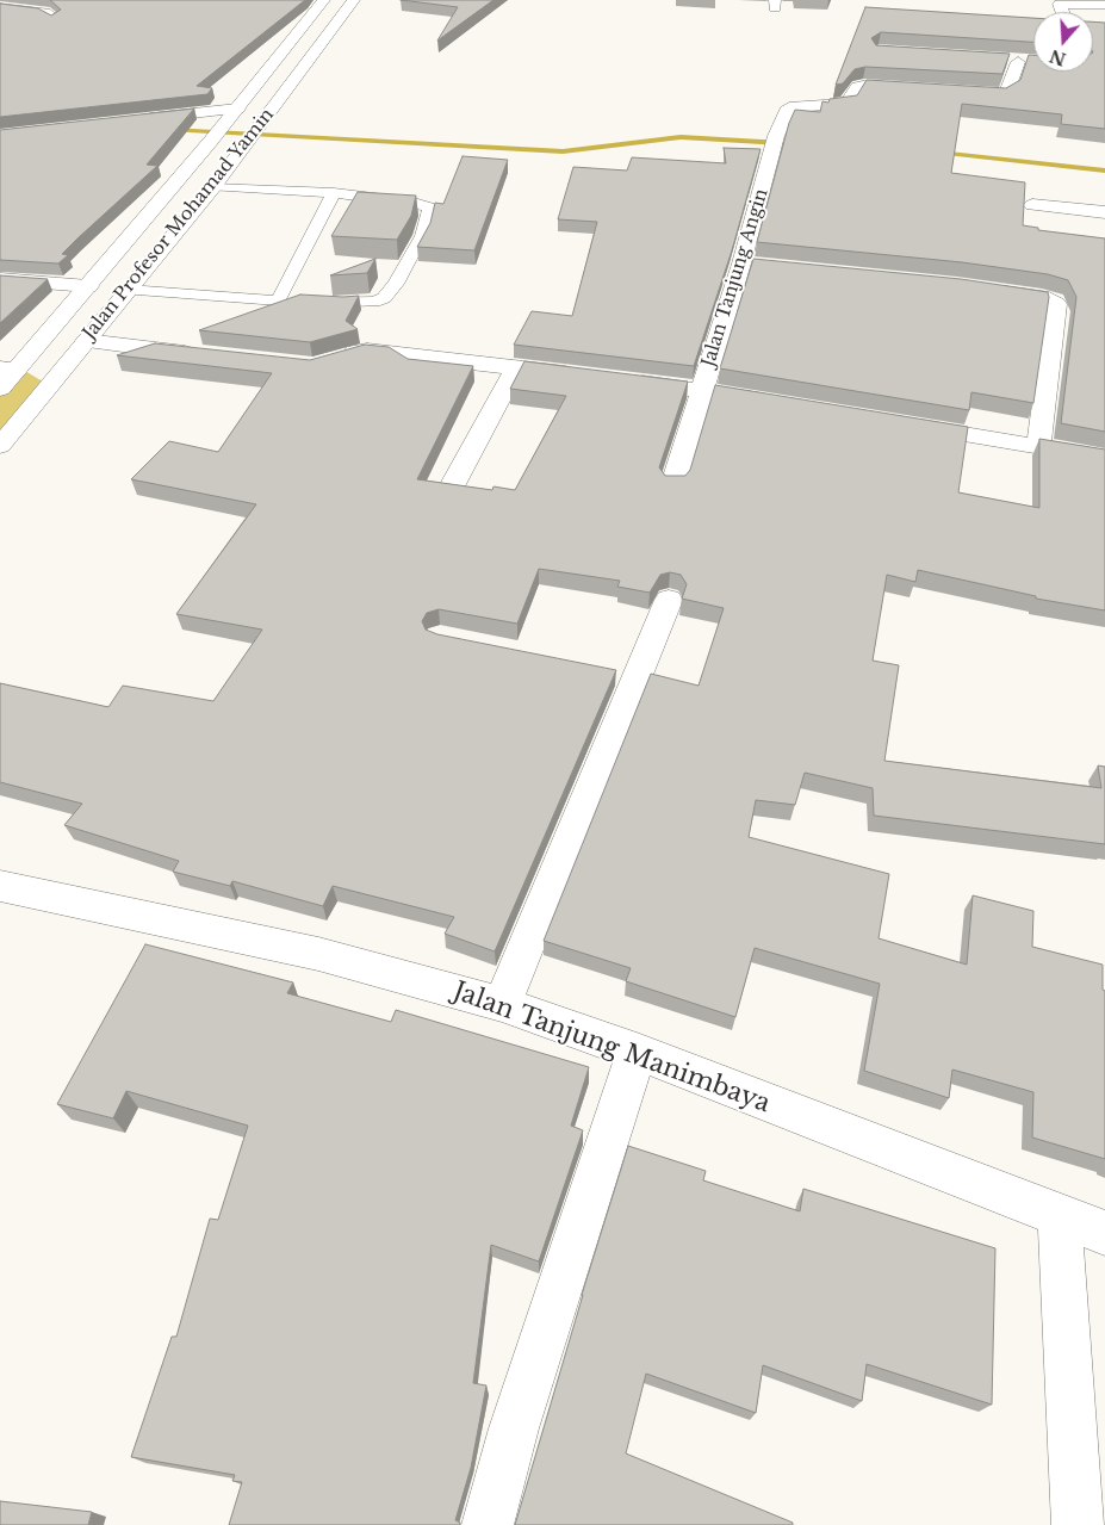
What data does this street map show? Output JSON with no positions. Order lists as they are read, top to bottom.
{
  "streets": {
    "street": ["Jalan Profesor Mohamad Yamin", "Jalan Tanjung Angin", "Jalan Tanjung Manimbaya"]
  },
  "north": "bottom"
}
